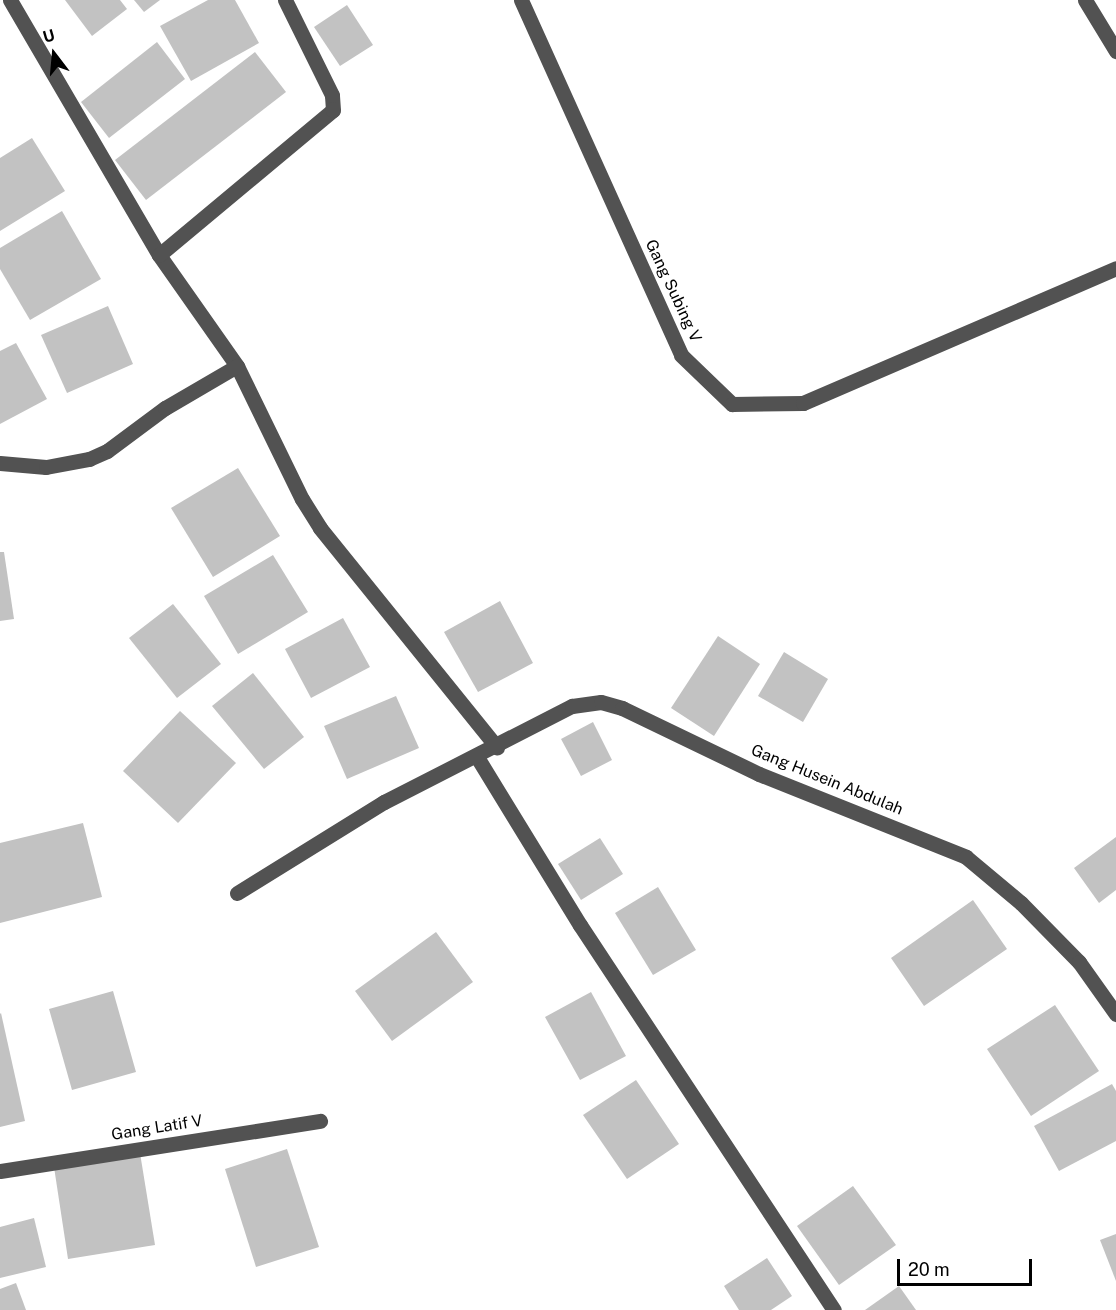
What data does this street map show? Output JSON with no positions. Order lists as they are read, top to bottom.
{
  "streets": {
    "street": ["Gang Subing V", "Gang Husein Abdulah", "Gang Latif V"]
  },
  "scale_bar": "20 m",
  "north": "top"
}
